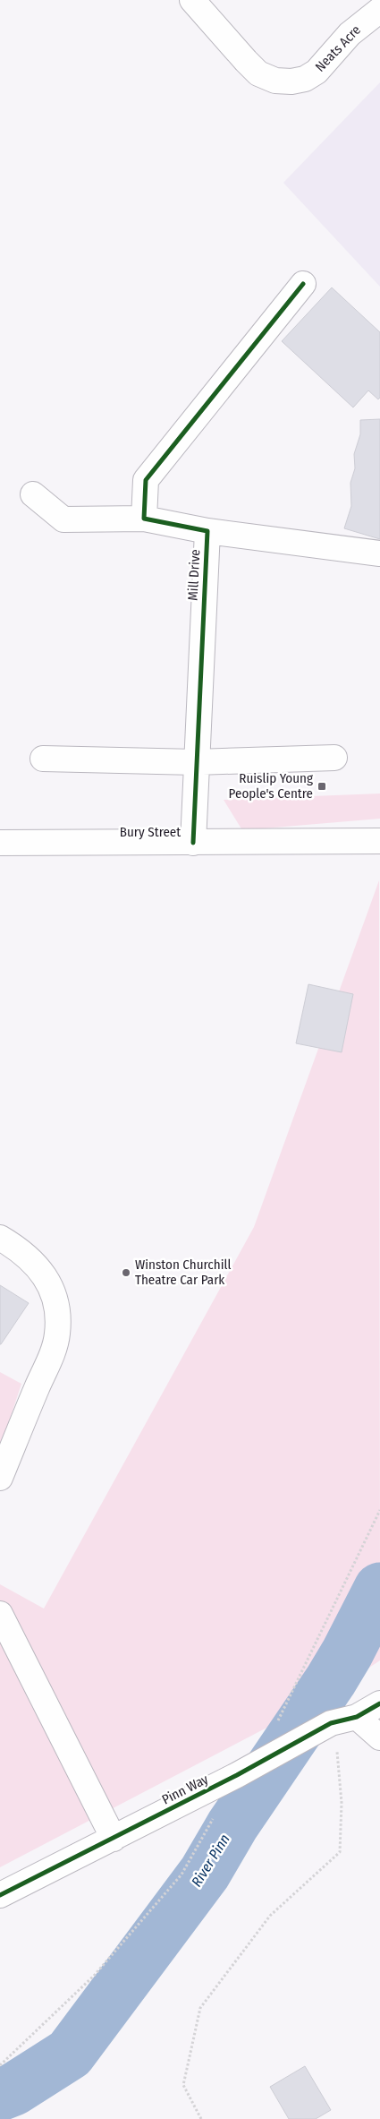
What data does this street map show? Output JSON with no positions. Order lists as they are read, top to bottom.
{
  "streets": {
    "street": [
      "Neats Acre",
      "Mill Drive",
      "Bury Street",
      "Pinn Way"
    ]
  },
  "crossings": [
    ["Mill Drive", "Bury Street"]
  ],
  "water": ["River Pinn"],
  "places": {
    "transit": ["Ruislip Young People's Centre"],
    "other": ["Winston Churchill Theatre Car Park"]
  }
}
